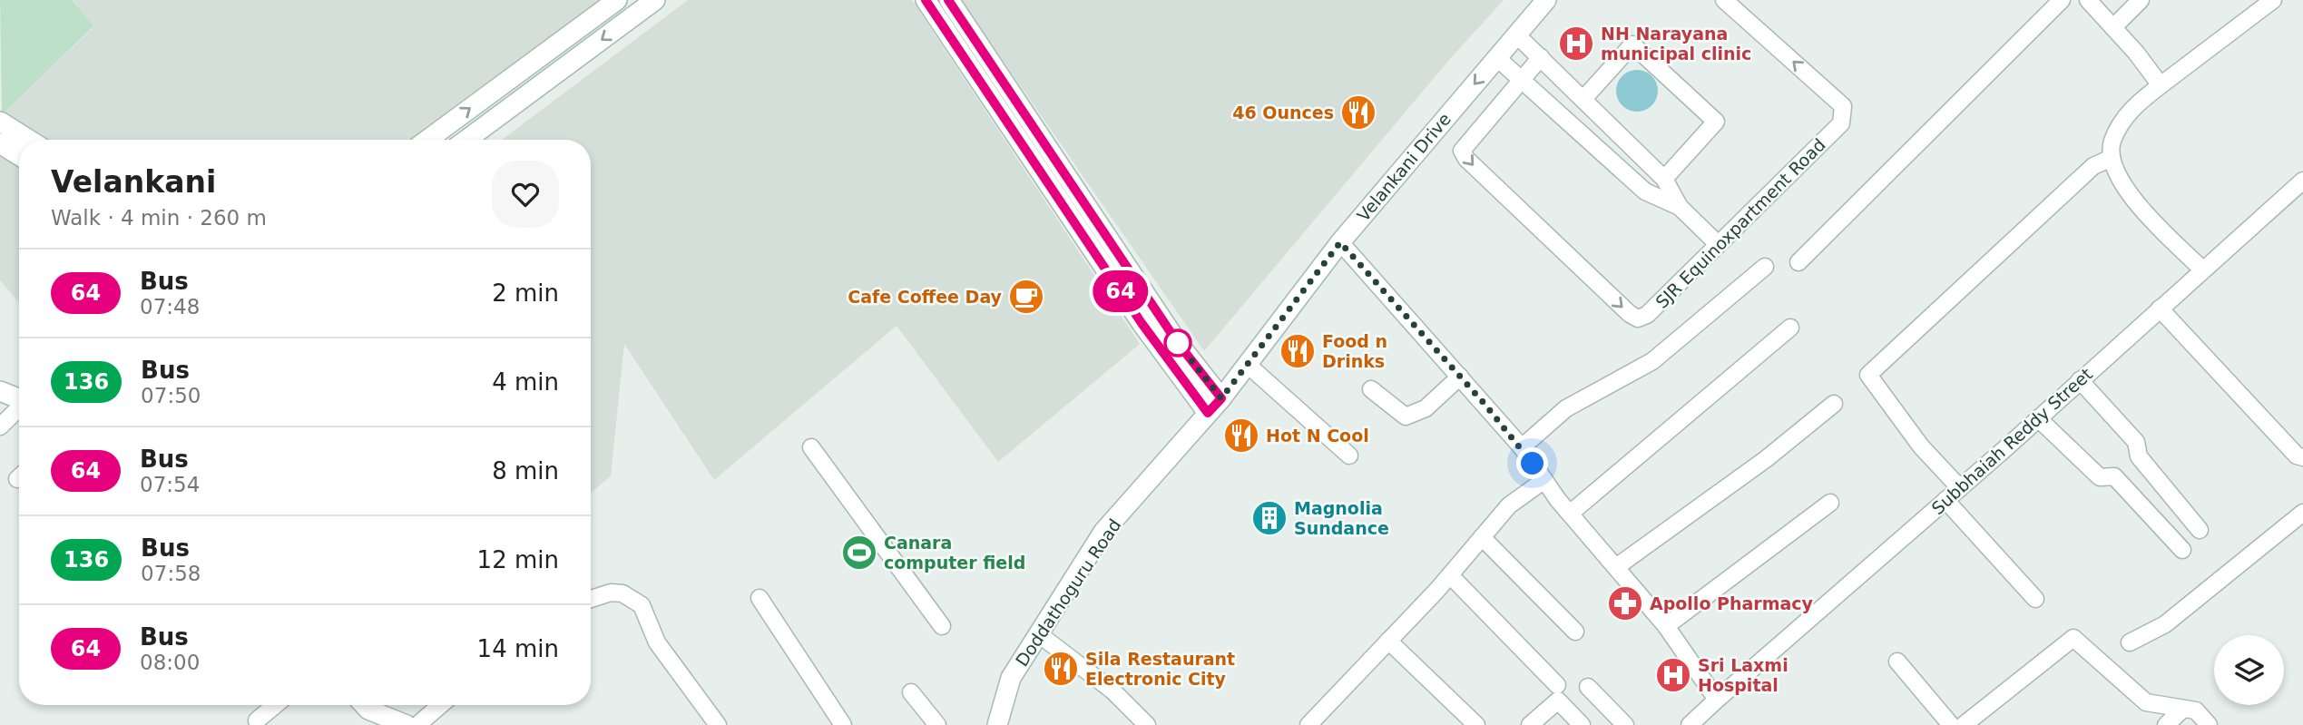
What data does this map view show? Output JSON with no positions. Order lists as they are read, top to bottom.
{
  "streets": {
    "street": [
      "Velankani Drive",
      "SJR Equinoxpartment Road",
      "Subbhaiah Reddy Street",
      "Doddathoguru Road"
    ]
  },
  "crossings": [
    ["Velankani Drive", "Doddathoguru Road"]
  ],
  "one_way": ["Velankani Drive"],
  "places": {
    "hospital": ["NH Narayana municipal clinic", "Sri Laxmi Hospital"],
    "restaurant": [
      "46 Ounces",
      "Food n Drinks",
      "Hot N Cool",
      "Sila Restaurant Electronic City"
    ],
    "cafe": ["Cafe Coffee Day"],
    "building": ["Magnolia Sundance"],
    "sports": ["Canara computer field"],
    "pharmacy": ["Apollo Pharmacy"]
  },
  "lines": ["bus line 64"],
  "page": {
    "on_map": "64",
    "heading": ["Velankani", "Walk · 4 min · 260 m"],
    "list": [
      {
        "mark": "64",
        "name": "Bus",
        "note": "07:48",
        "value": "2 min"
      },
      {
        "mark": "136",
        "name": "Bus",
        "note": "07:50",
        "value": "4 min"
      },
      {
        "mark": "64",
        "name": "Bus",
        "note": "07:54",
        "value": "8 min"
      },
      {
        "mark": "136",
        "name": "Bus",
        "note": "07:58",
        "value": "12 min"
      },
      {
        "mark": "64",
        "name": "Bus",
        "note": "08:00",
        "value": "14 min"
      }
    ]
  }
}
